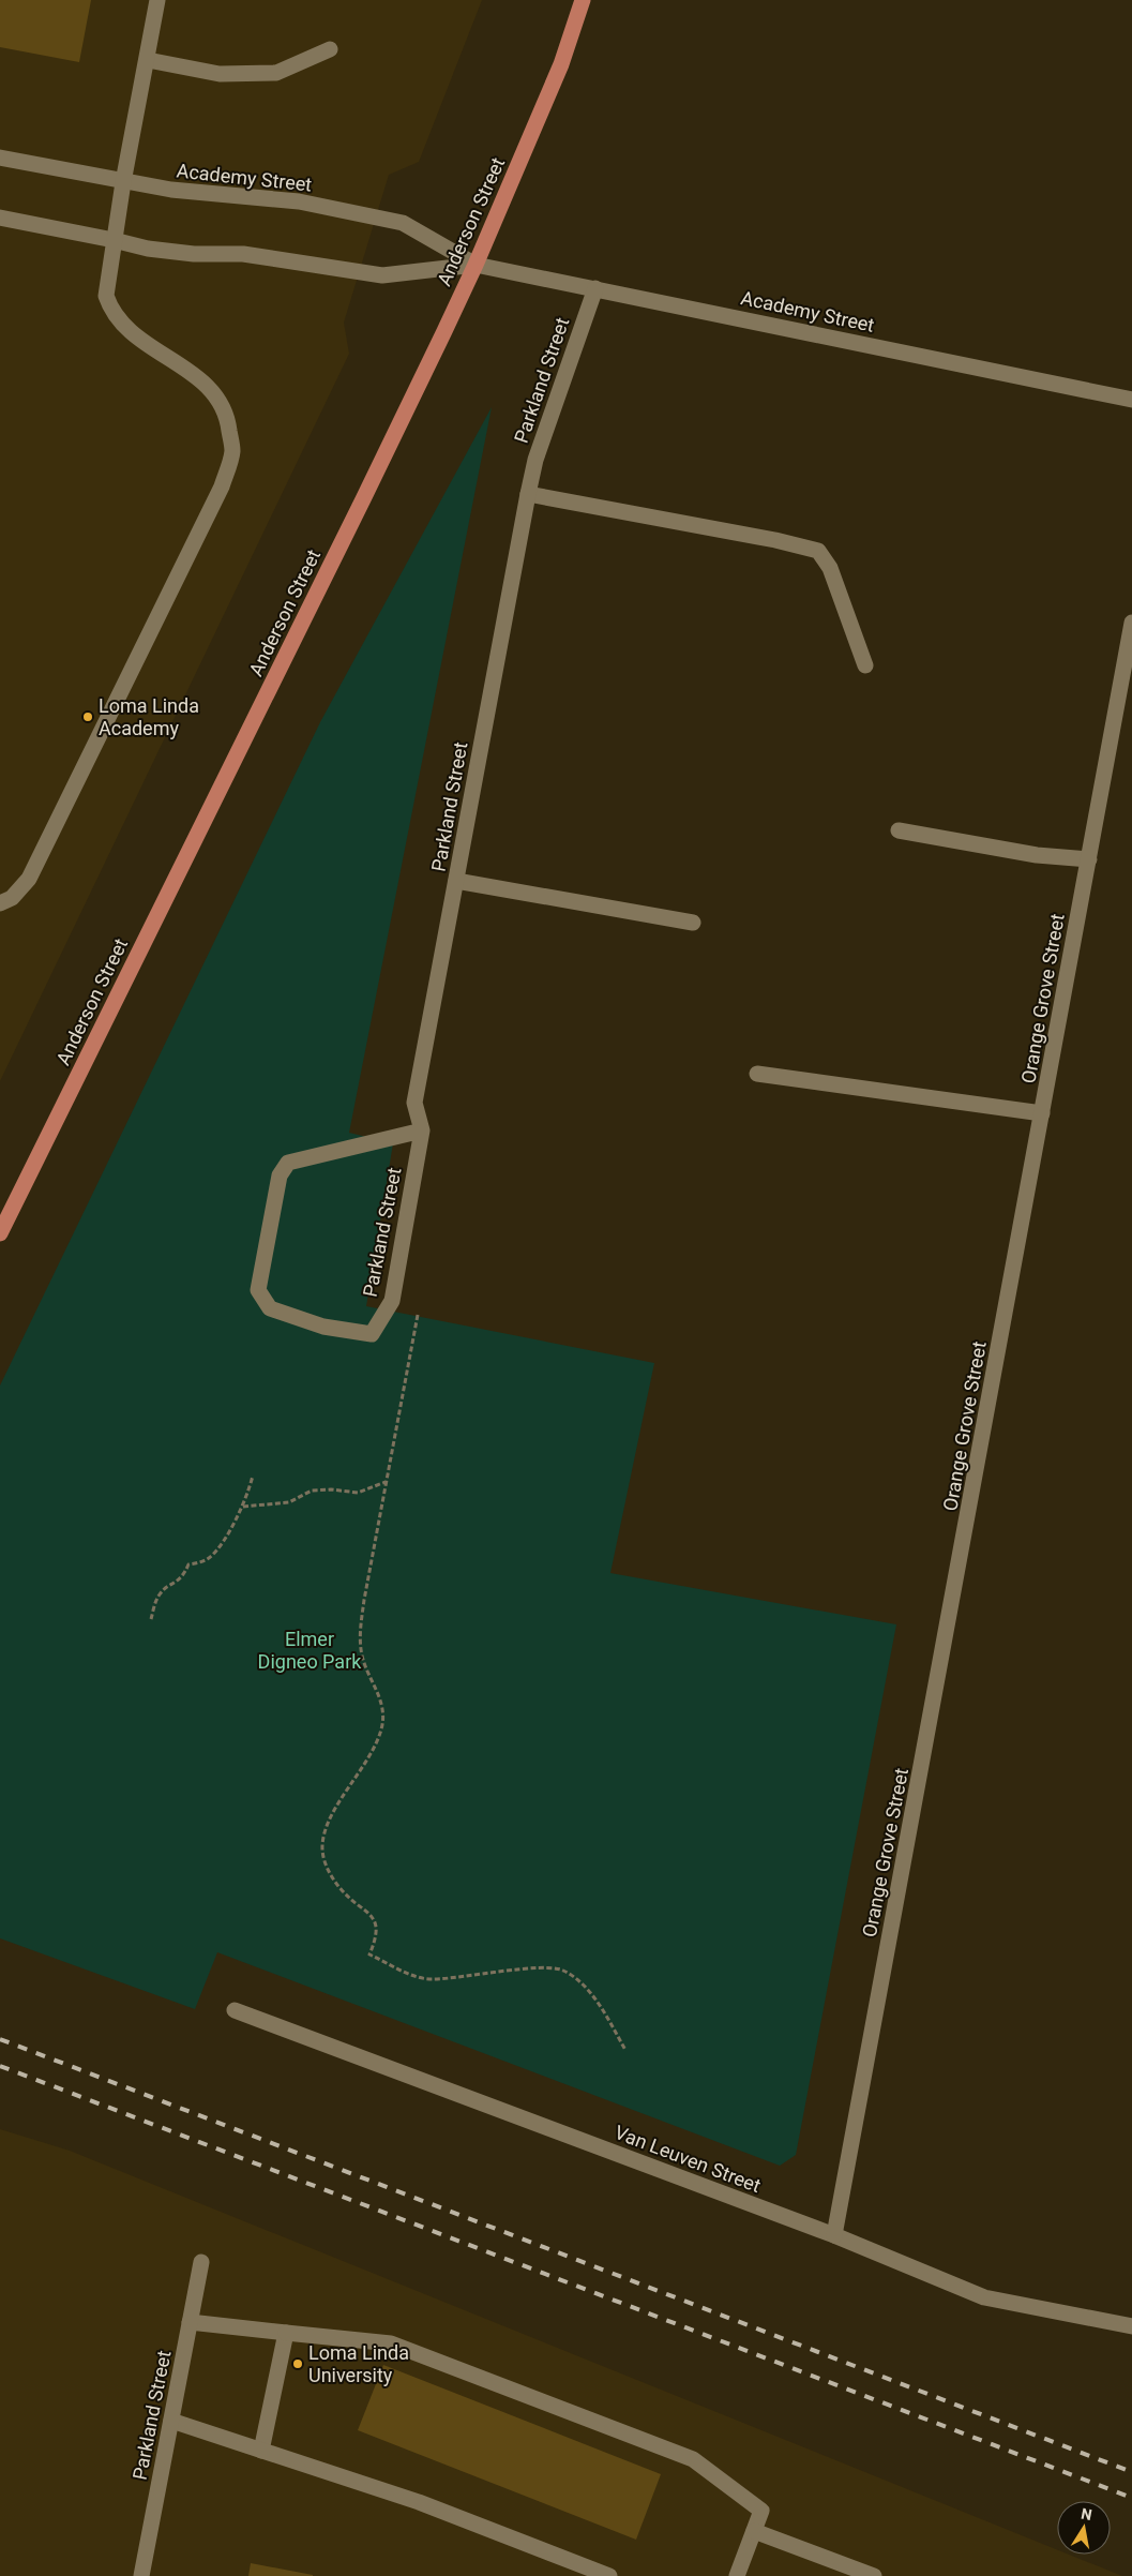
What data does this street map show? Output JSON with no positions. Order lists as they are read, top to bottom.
{
  "streets": {
    "main road": ["Anderson Street"],
    "street": [
      "Academy Street",
      "Parkland Street",
      "Orange Grove Street",
      "Van Leuven Street"
    ]
  },
  "crossings": [
    ["Academy Street", "Anderson Street"],
    ["Academy Street", "Parkland Street"],
    ["Orange Grove Street", "Van Leuven Street"]
  ],
  "parks": ["Elmer Digneo Park"],
  "places": ["Loma Linda Academy", "Loma Linda University"],
  "north": "top"
}
